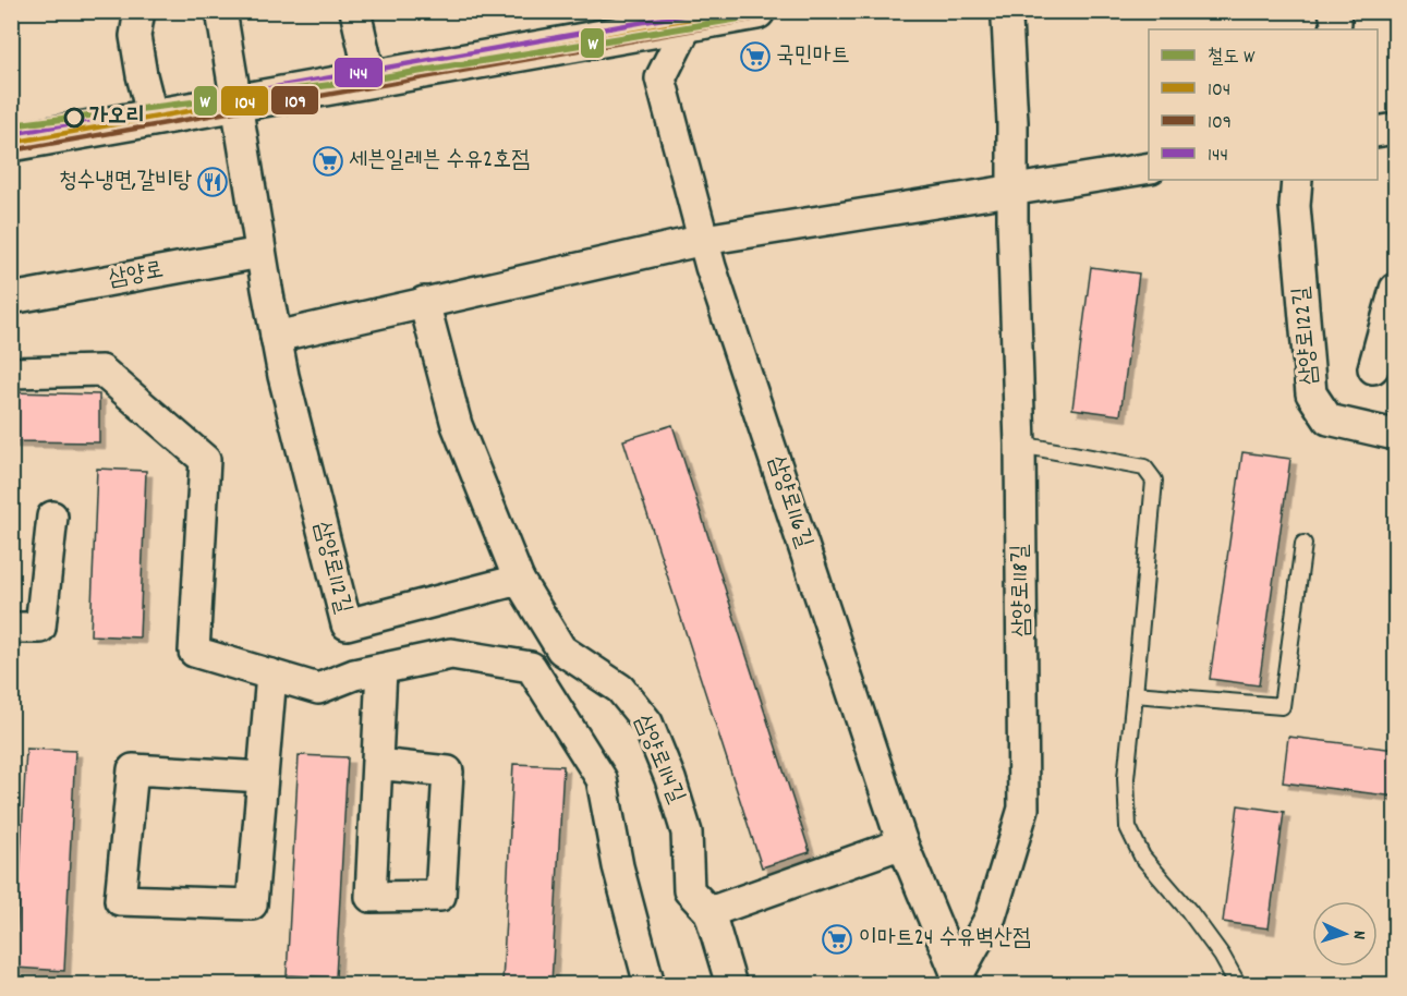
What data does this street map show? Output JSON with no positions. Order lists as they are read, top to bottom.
{
  "streets": {
    "street": [
      "삼양로",
      "삼양로122길",
      "삼양로116길",
      "삼양로112길",
      "삼양로118길",
      "삼양로114길"
    ]
  },
  "crossings": [
    ["삼양로", "삼양로112길"],
    ["삼양로116길", "삼양로118길"],
    ["삼양로112길", "삼양로114길"]
  ],
  "places": {
    "supermarket": ["국민마트", "세븐일레븐 수유2호점", "이마트24 수유벽산점"],
    "other": ["가오리"],
    "restaurant": ["청수냉면,갈비탕"]
  },
  "lines": [
    "rail line W",
    "transit line 104",
    "transit line 144",
    "transit line 109"
  ],
  "legend": [
    "철도 W",
    "104",
    "109",
    "144"
  ],
  "north": "right"
}
